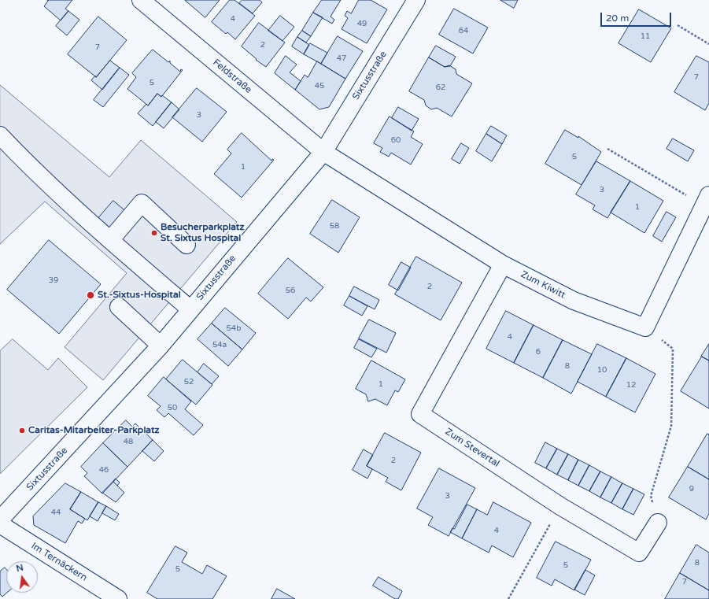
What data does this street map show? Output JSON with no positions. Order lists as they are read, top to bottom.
{
  "streets": {
    "street": [
      "Sixtusstraße",
      "Feldstraße",
      "Zum Kiwitt",
      "Zum Stevertal",
      "Im Ternäckern"
    ]
  },
  "crossings": [
    ["Sixtusstraße", "Feldstraße"],
    ["Sixtusstraße", "Zum Kiwitt"],
    ["Feldstraße", "Zum Kiwitt"],
    ["Zum Kiwitt", "Zum Stevertal"]
  ],
  "places": ["Besucherparkplatz St. Sixtus Hospital", "St.-Sixtus-Hospital", "Caritas-Mitarbeiter-Parkplatz"],
  "house_numbers": [
    "4",
    "49",
    "64",
    "11",
    "2",
    "7",
    "47",
    "7",
    "5",
    "45",
    "62",
    "3",
    "60",
    "5",
    "1",
    "3",
    "1",
    "58",
    "39",
    "2",
    "56",
    "54b",
    "4",
    "54a",
    "6",
    "8",
    "10",
    "52",
    "1",
    "12",
    "50",
    "48",
    "2",
    "46",
    "9",
    "3",
    "44",
    "4",
    "8",
    "5",
    "5",
    "7"
  ],
  "scale_bar": "20 m",
  "north": "top"
}
